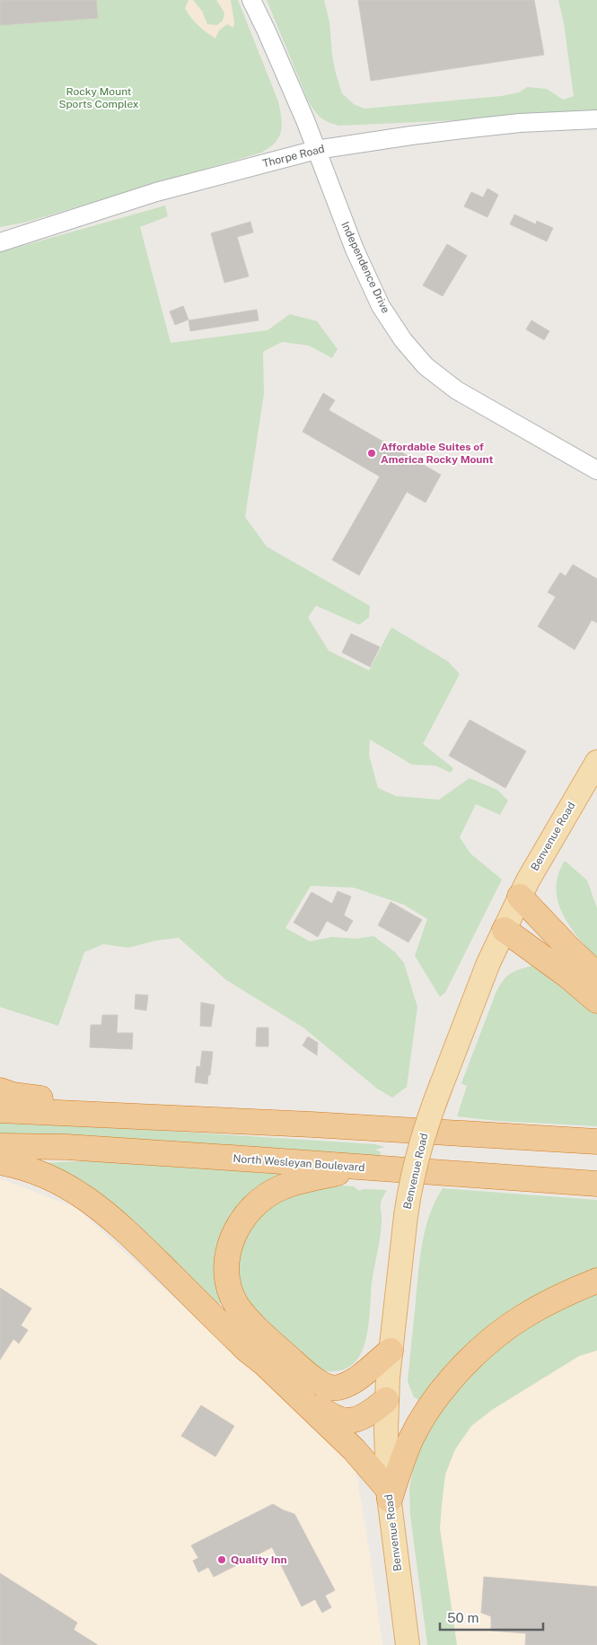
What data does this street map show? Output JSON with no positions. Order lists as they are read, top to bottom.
{
  "streets": {
    "highway": ["North Wesleyan Boulevard"],
    "main road": ["Benvenue Road"],
    "street": ["Thorpe Road", "Independence Drive"]
  },
  "crossings": [
    ["Thorpe Road", "Independence Drive"]
  ],
  "parks": ["Rocky Mount Sports Complex"],
  "places": ["Affordable Suites of America Rocky Mount", "Quality Inn"],
  "scale_bar": "50 m"
}
